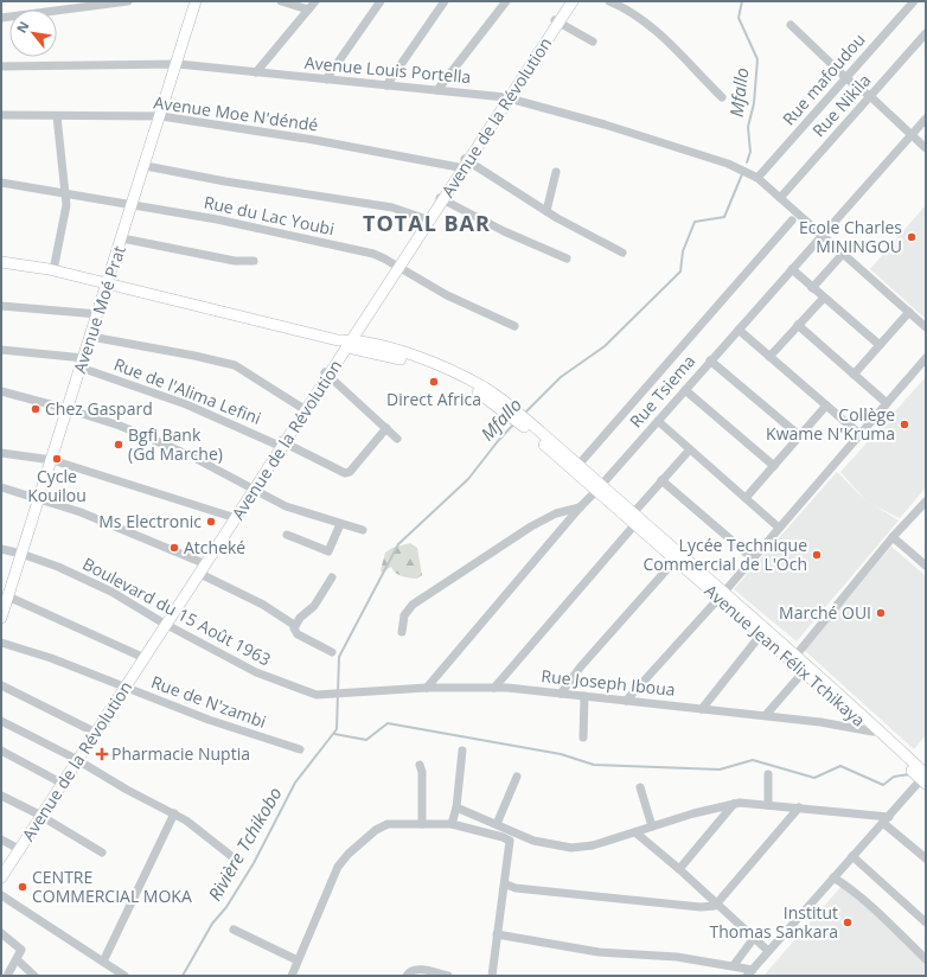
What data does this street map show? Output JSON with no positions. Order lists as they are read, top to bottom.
{
  "streets": {
    "street": [
      "Avenue Louis Portella",
      "Rue mafoudou",
      "Rue Nikila",
      "Avenue Moe N'déndé",
      "Avenue de la Révolution",
      "Rue du Lac Youbi",
      "Avenue Moé Prat",
      "Rue de l'Alima Lefini",
      "Rue Tsiema",
      "Boulevard du 15 Août 1963",
      "Avenue Jean Félix Tchikaya",
      "Rue Joseph Iboua",
      "Rue de N'zambi"
    ]
  },
  "crossings": [
    ["Avenue Louis Portella", "Rue mafoudou"],
    ["Avenue Louis Portella", "Rue Nikila"],
    ["Avenue Louis Portella", "Avenue de la Révolution"],
    ["Avenue Louis Portella", "Avenue Moé Prat"],
    ["Avenue Louis Portella", "Rue Tsiema"],
    ["Avenue Moe N'déndé", "Avenue de la Révolution"],
    ["Avenue Moe N'déndé", "Avenue Moé Prat"],
    ["Avenue de la Révolution", "Rue du Lac Youbi"],
    ["Avenue de la Révolution", "Rue de l'Alima Lefini"],
    ["Avenue de la Révolution", "Boulevard du 15 Août 1963"],
    ["Avenue de la Révolution", "Avenue Jean Félix Tchikaya"],
    ["Avenue de la Révolution", "Rue de N'zambi"],
    ["Rue du Lac Youbi", "Avenue Moé Prat"],
    ["Avenue Moé Prat", "Rue de l'Alima Lefini"],
    ["Avenue Moé Prat", "Boulevard du 15 Août 1963"],
    ["Avenue Moé Prat", "Avenue Jean Félix Tchikaya"],
    ["Rue Tsiema", "Avenue Jean Félix Tchikaya"],
    ["Rue Tsiema", "Rue Joseph Iboua"],
    ["Boulevard du 15 Août 1963", "Rue Joseph Iboua"],
    ["Avenue Jean Félix Tchikaya", "Rue Joseph Iboua"]
  ],
  "districts": ["TOTAL BAR"],
  "water": ["Mfallo", "Rivière Tchikobo"],
  "places": {
    "other": [
      "Ecole Charles MININGOU",
      "Direct Africa",
      "Chez Gaspard",
      "Collège Kwame N'Kruma",
      "Bgfi Bank (Gd Marche)",
      "Cycle Kouilou",
      "Ms Electronic",
      "Atcheké",
      "Lycée Technique Commercial de L'Och",
      "Marché OUI",
      "CENTRE COMMERCIAL MOKA",
      "Institut Thomas Sankara"
    ],
    "health": ["Pharmacie Nuptia"]
  },
  "north": "top left"
}
